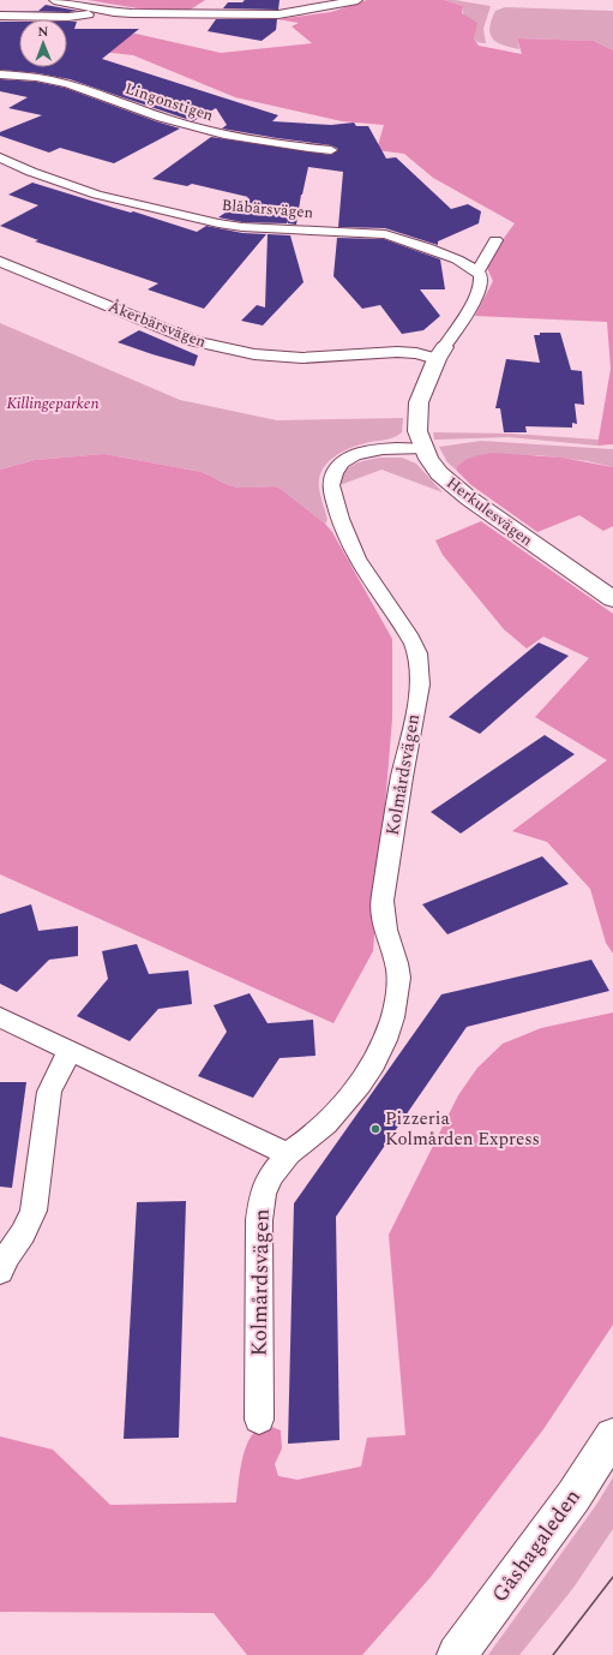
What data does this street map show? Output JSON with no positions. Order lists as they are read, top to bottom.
{
  "streets": {
    "street": [
      "Lingonstigen",
      "Blåbärsvägen",
      "Åkerbärsvägen",
      "Herkulesvägen",
      "Kolmårdsvägen",
      "Gåshagaleden"
    ]
  },
  "crossings": [
    ["Blåbärsvägen", "Herkulesvägen"],
    ["Åkerbärsvägen", "Herkulesvägen"],
    ["Herkulesvägen", "Kolmårdsvägen"]
  ],
  "parks": ["Killingeparken"],
  "places": ["Pizzeria Kolmården Express"],
  "north": "top"
}
